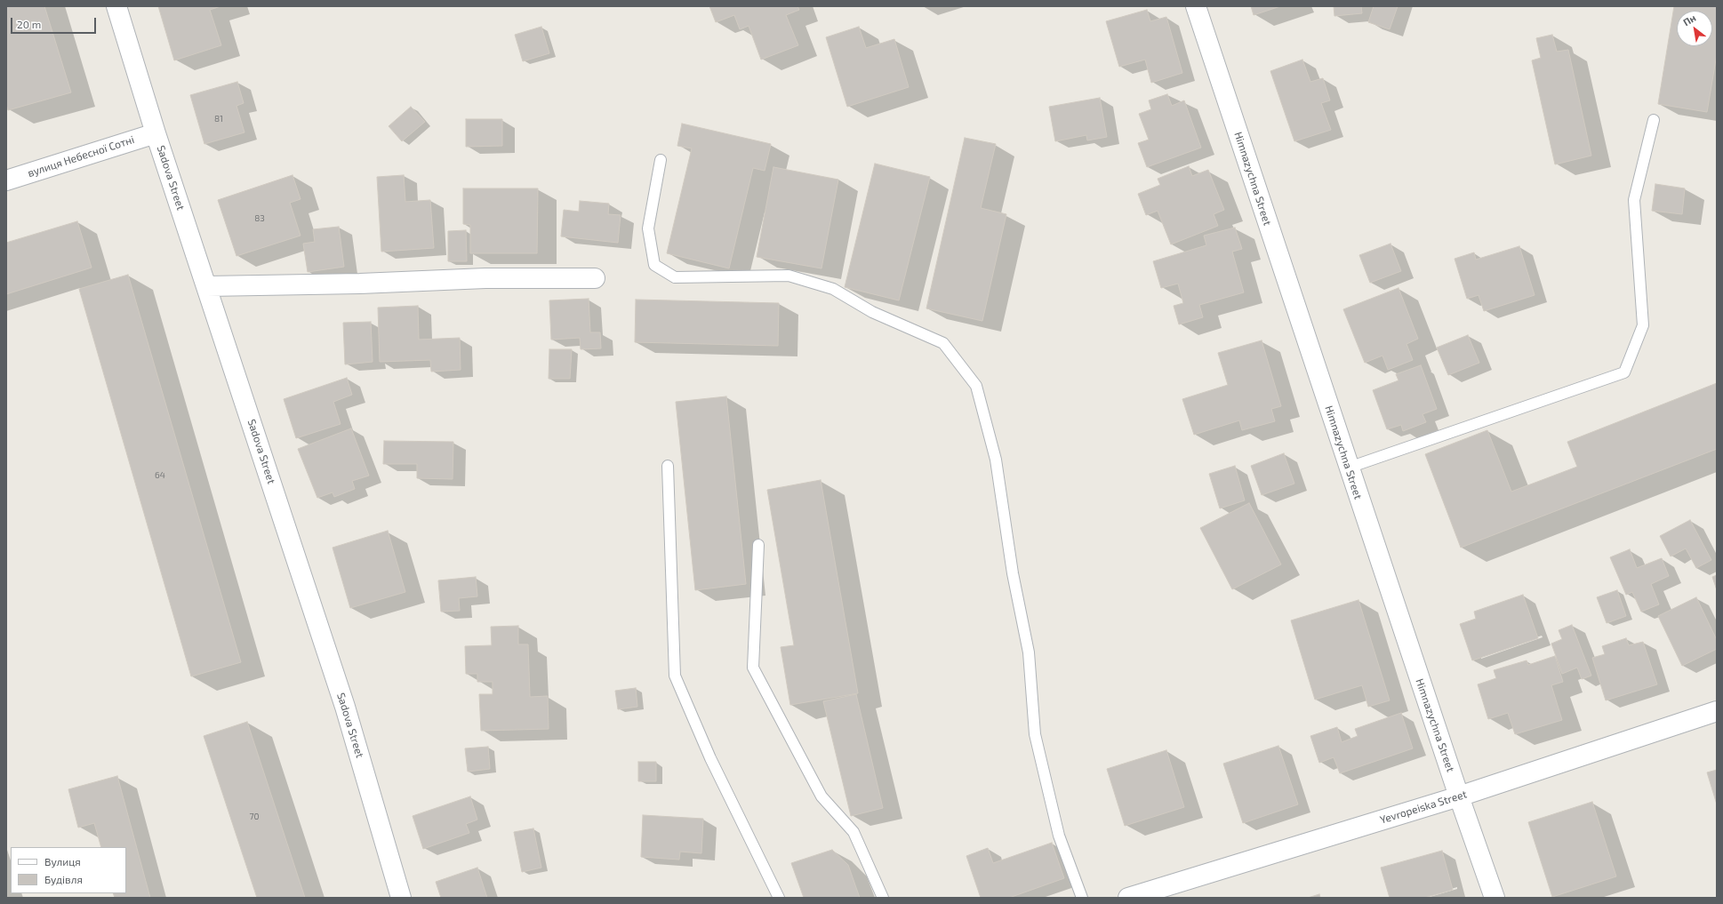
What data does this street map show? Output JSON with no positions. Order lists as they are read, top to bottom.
{
  "streets": {
    "street": [
      "вулиця Небесної Сотні",
      "Sadova Street",
      "Himnazychna Street",
      "Yevropeiska Street"
    ]
  },
  "crossings": [
    ["вулиця Небесної Сотні", "Sadova Street"],
    ["Himnazychna Street", "Yevropeiska Street"]
  ],
  "house_numbers": [
    "81",
    "83",
    "64",
    "70"
  ],
  "legend": ["Вулиця", "Будівля"],
  "scale_bar": "20 m",
  "north": "top left"
}
